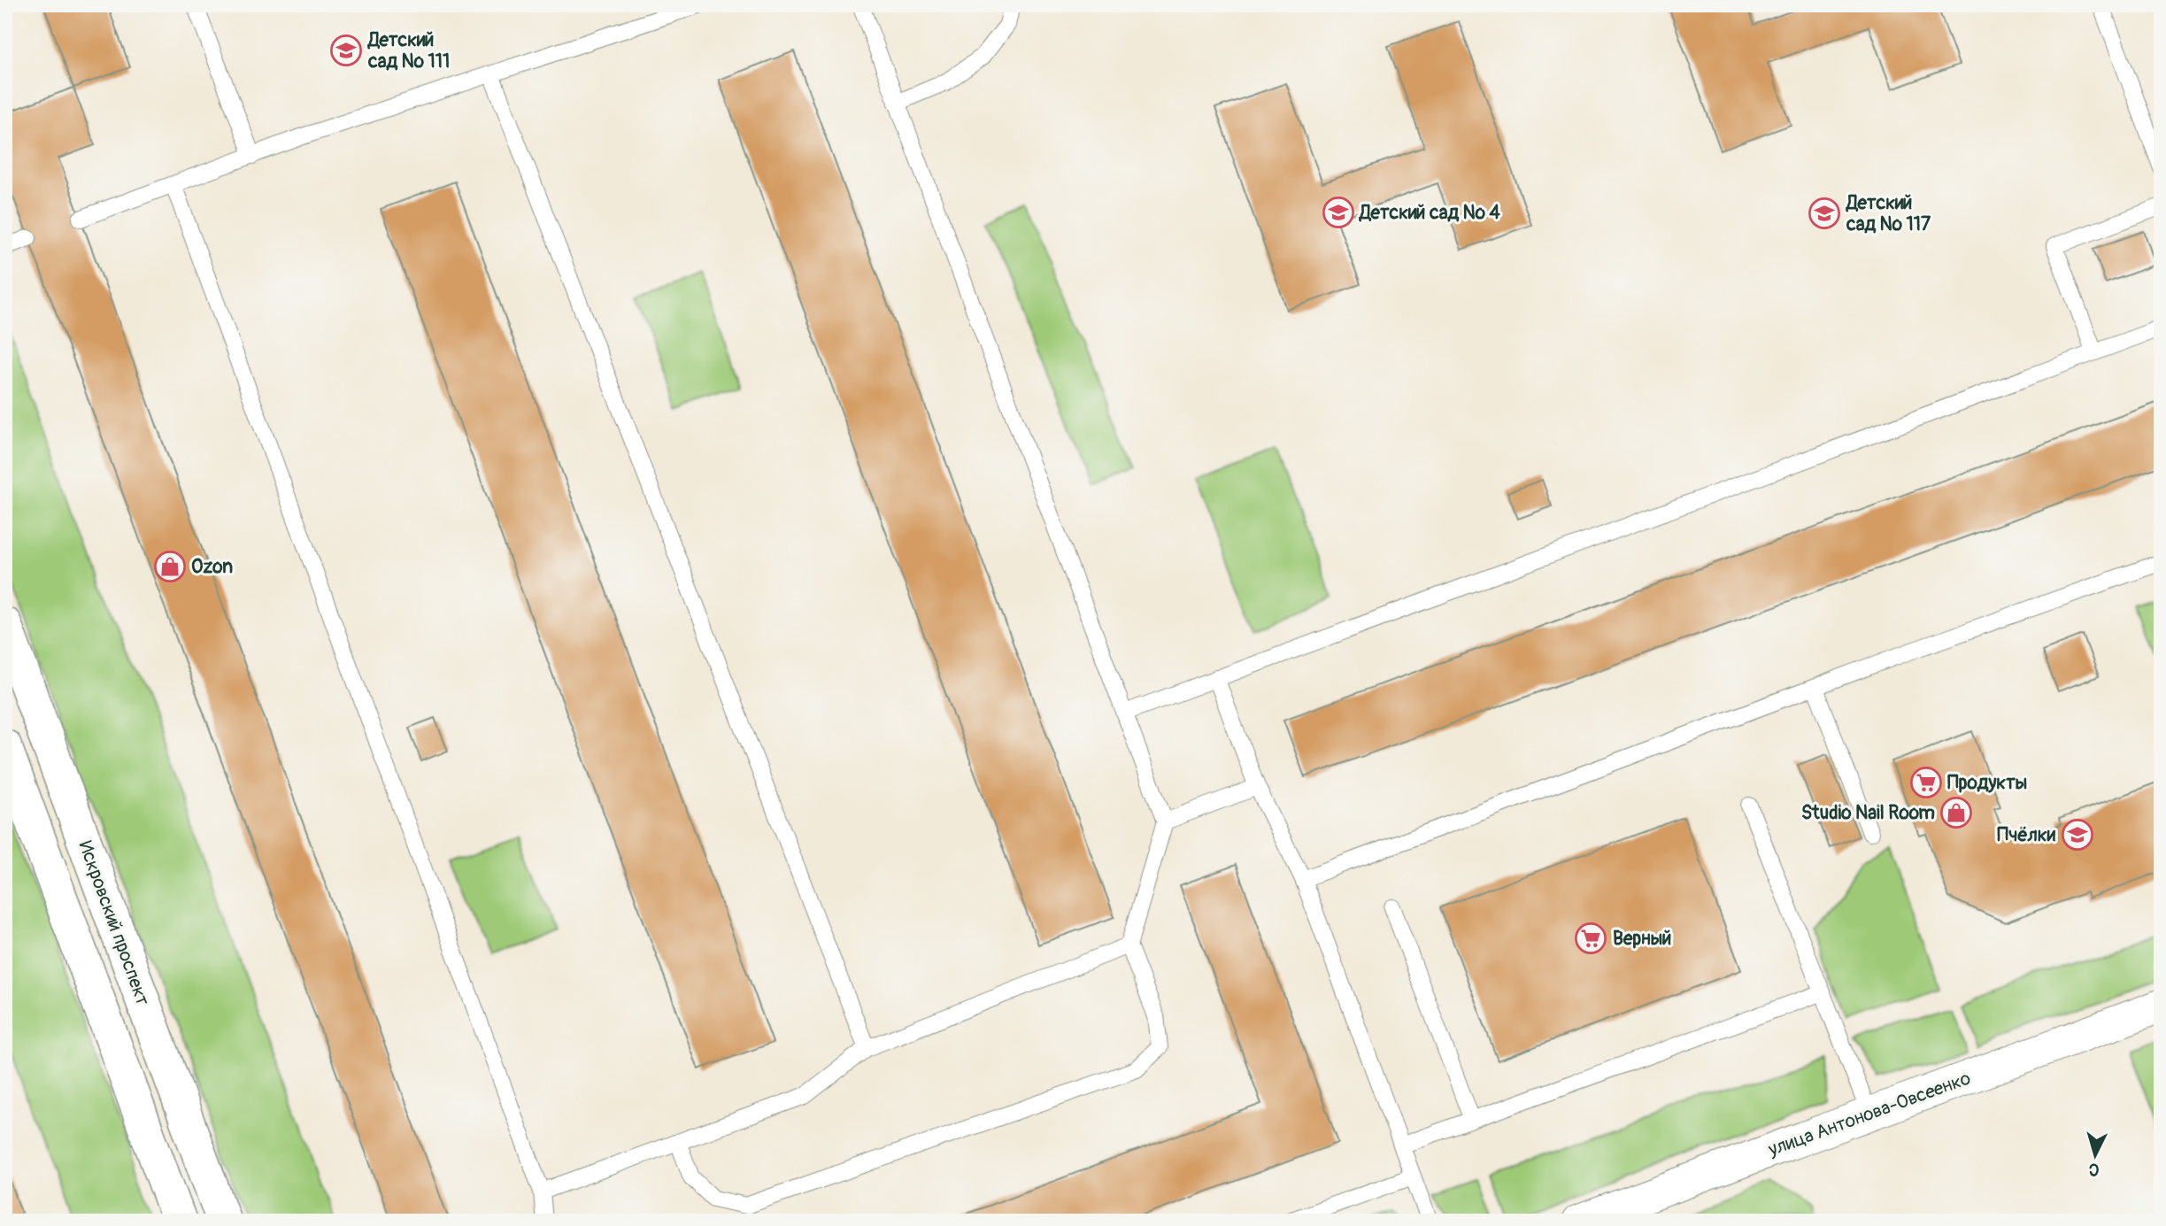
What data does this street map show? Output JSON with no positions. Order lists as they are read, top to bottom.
{
  "streets": {
    "street": ["Искровский проспект", "улица Антонова-Овсеенко"]
  },
  "places": {
    "school or university": [
      "Детский сад № 111",
      "Детский сад № 4",
      "Детский сад № 117",
      "Пчёлки"
    ],
    "shop": ["Ozon", "Studio Nail Room"],
    "supermarket": ["Продукты", "Верный"]
  },
  "north": "bottom"
}
